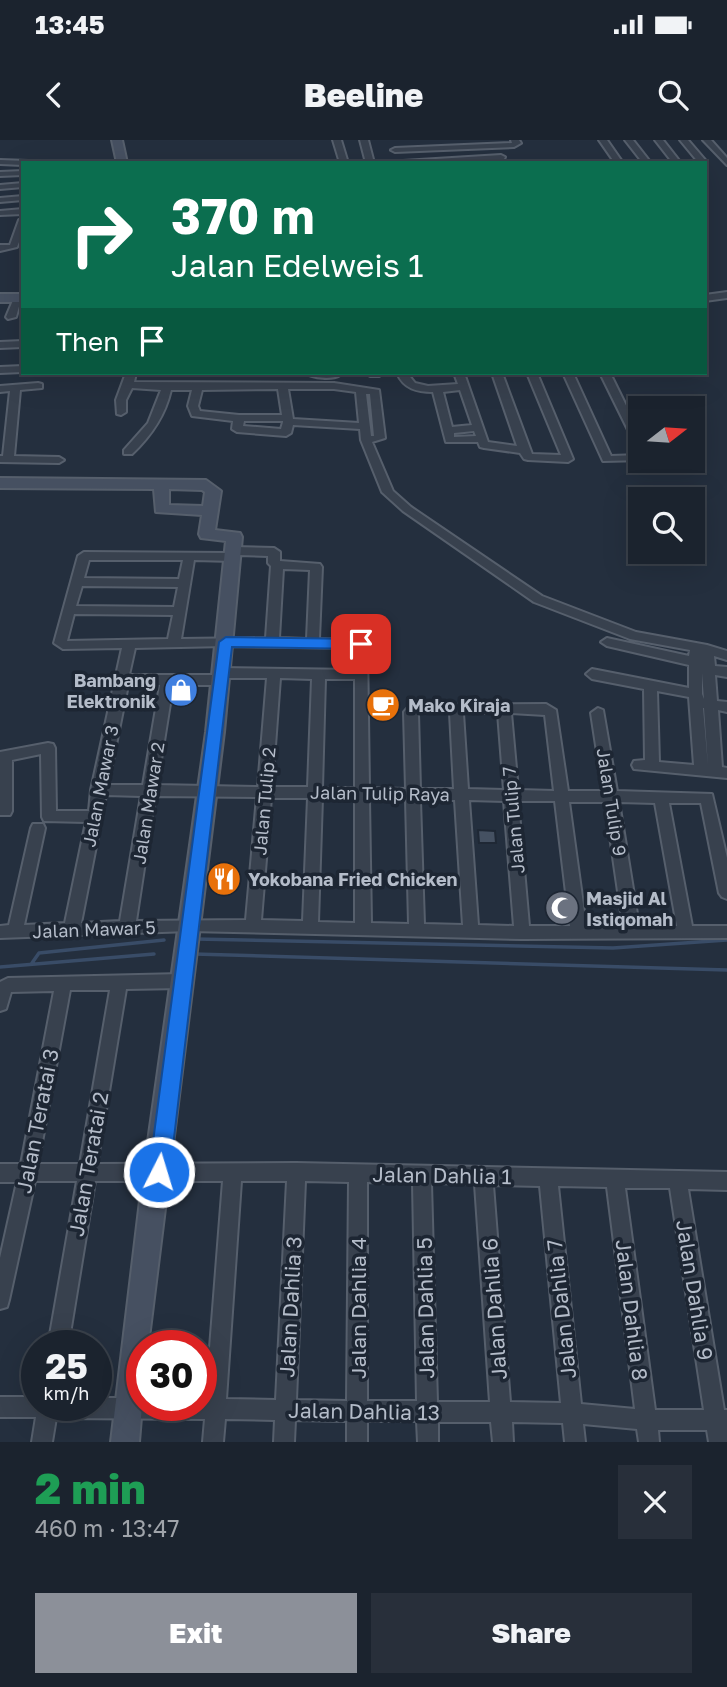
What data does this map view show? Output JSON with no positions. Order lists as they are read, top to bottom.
{
  "streets": {
    "street": [
      "Jalan Mawar 3",
      "Jalan Tulip Raya",
      "Jalan Tulip 2",
      "Jalan Tulip 9",
      "Jalan Mawar 2",
      "Jalan Tulip 7",
      "Jalan Mawar 5",
      "Jalan Teratai 3",
      "Jalan Teratai 2",
      "Jalan Dahlia 1",
      "Jalan Dahlia 9",
      "Jalan Dahlia 3",
      "Jalan Dahlia 4",
      "Jalan Dahlia 5",
      "Jalan Dahlia 6",
      "Jalan Dahlia 7",
      "Jalan Dahlia 8",
      "Jalan Dahlia 13"
    ]
  },
  "crossings": [
    ["Jalan Mawar 3", "Jalan Tulip Raya"],
    ["Jalan Mawar 3", "Jalan Mawar 5"],
    ["Jalan Tulip Raya", "Jalan Tulip 2"],
    ["Jalan Tulip Raya", "Jalan Tulip 9"],
    ["Jalan Tulip Raya", "Jalan Mawar 2"],
    ["Jalan Tulip Raya", "Jalan Tulip 7"],
    ["Jalan Mawar 2", "Jalan Mawar 5"],
    ["Jalan Teratai 3", "Jalan Dahlia 1"],
    ["Jalan Teratai 2", "Jalan Dahlia 1"],
    ["Jalan Dahlia 1", "Jalan Dahlia 9"],
    ["Jalan Dahlia 1", "Jalan Dahlia 3"],
    ["Jalan Dahlia 1", "Jalan Dahlia 4"],
    ["Jalan Dahlia 1", "Jalan Dahlia 5"],
    ["Jalan Dahlia 1", "Jalan Dahlia 6"],
    ["Jalan Dahlia 1", "Jalan Dahlia 7"],
    ["Jalan Dahlia 1", "Jalan Dahlia 8"],
    ["Jalan Dahlia 9", "Jalan Dahlia 13"],
    ["Jalan Dahlia 3", "Jalan Dahlia 13"],
    ["Jalan Dahlia 4", "Jalan Dahlia 13"],
    ["Jalan Dahlia 5", "Jalan Dahlia 13"],
    ["Jalan Dahlia 6", "Jalan Dahlia 13"],
    ["Jalan Dahlia 7", "Jalan Dahlia 13"],
    ["Jalan Dahlia 8", "Jalan Dahlia 13"]
  ],
  "places": {
    "shop": ["Bambang Elektronik"],
    "cafe": ["Mako Kiraja"],
    "restaurant": ["Yokobana Fried Chicken"],
    "mosque": ["Masjid Al Istiqomah"]
  },
  "north": "right",
  "page": {
    "status": "13:45",
    "header": "Beeline",
    "turn": ["370 m", "Jalan Edelweis 1"],
    "then": "Then",
    "speed": "25 km/h",
    "limit": "30",
    "heading": ["2 min", "460 m · 13:47"],
    "buttons": ["Exit", "Share"]
  }
}
